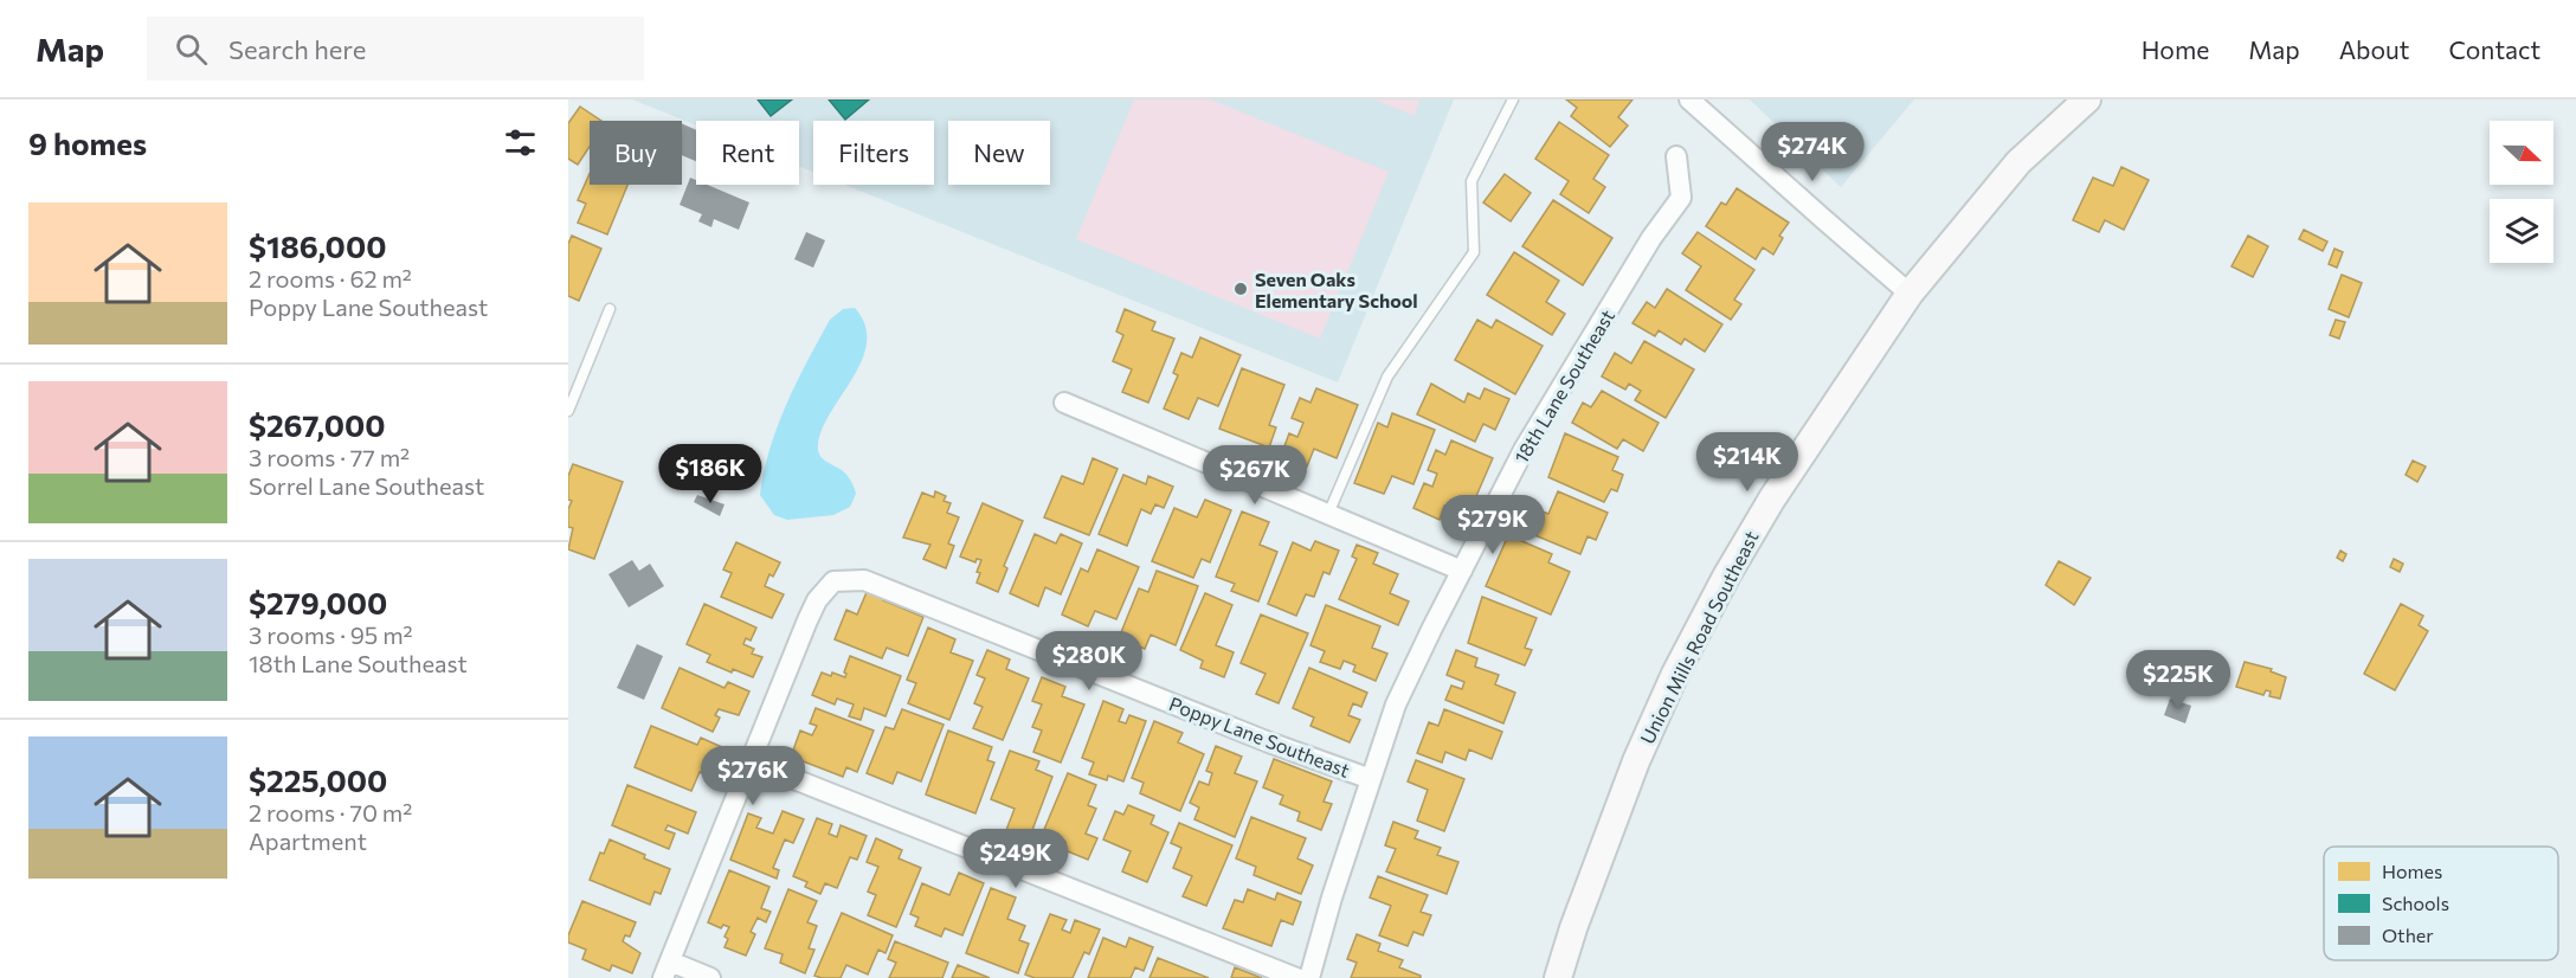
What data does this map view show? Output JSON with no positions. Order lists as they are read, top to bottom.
{
  "streets": {
    "street": ["18th Lane Southeast", "Union Mills Road Southeast", "Poppy Lane Southeast"]
  },
  "crossings": [
    ["18th Lane Southeast", "Poppy Lane Southeast"]
  ],
  "places": ["Seven Oaks Elementary School"],
  "legend": ["Homes", "Schools", "Other"],
  "north": "right",
  "page": {
    "header": "Map",
    "search": "Search here",
    "nav": [
      "Home",
      "Map",
      "About",
      "Contact"
    ],
    "heading": "9 homes",
    "chip": [
      "Buy",
      "Rent",
      "Filters",
      "New"
    ],
    "price": [
      "$274K",
      "$214K",
      "$186K",
      "$267K",
      "$279K",
      "$280K",
      "$225K",
      "$276K",
      "$249K"
    ],
    "list": [
      {
        "name": "$186,000",
        "note": "2 rooms · 62 m² · Poppy Lane Southeast"
      },
      {
        "name": "$267,000",
        "note": "3 rooms · 77 m² · Sorrel Lane Southeast"
      },
      {
        "name": "$279,000",
        "note": "3 rooms · 95 m² · 18th Lane Southeast"
      },
      {
        "name": "$225,000",
        "note": "2 rooms · 70 m² · Apartment"
      }
    ]
  }
}
